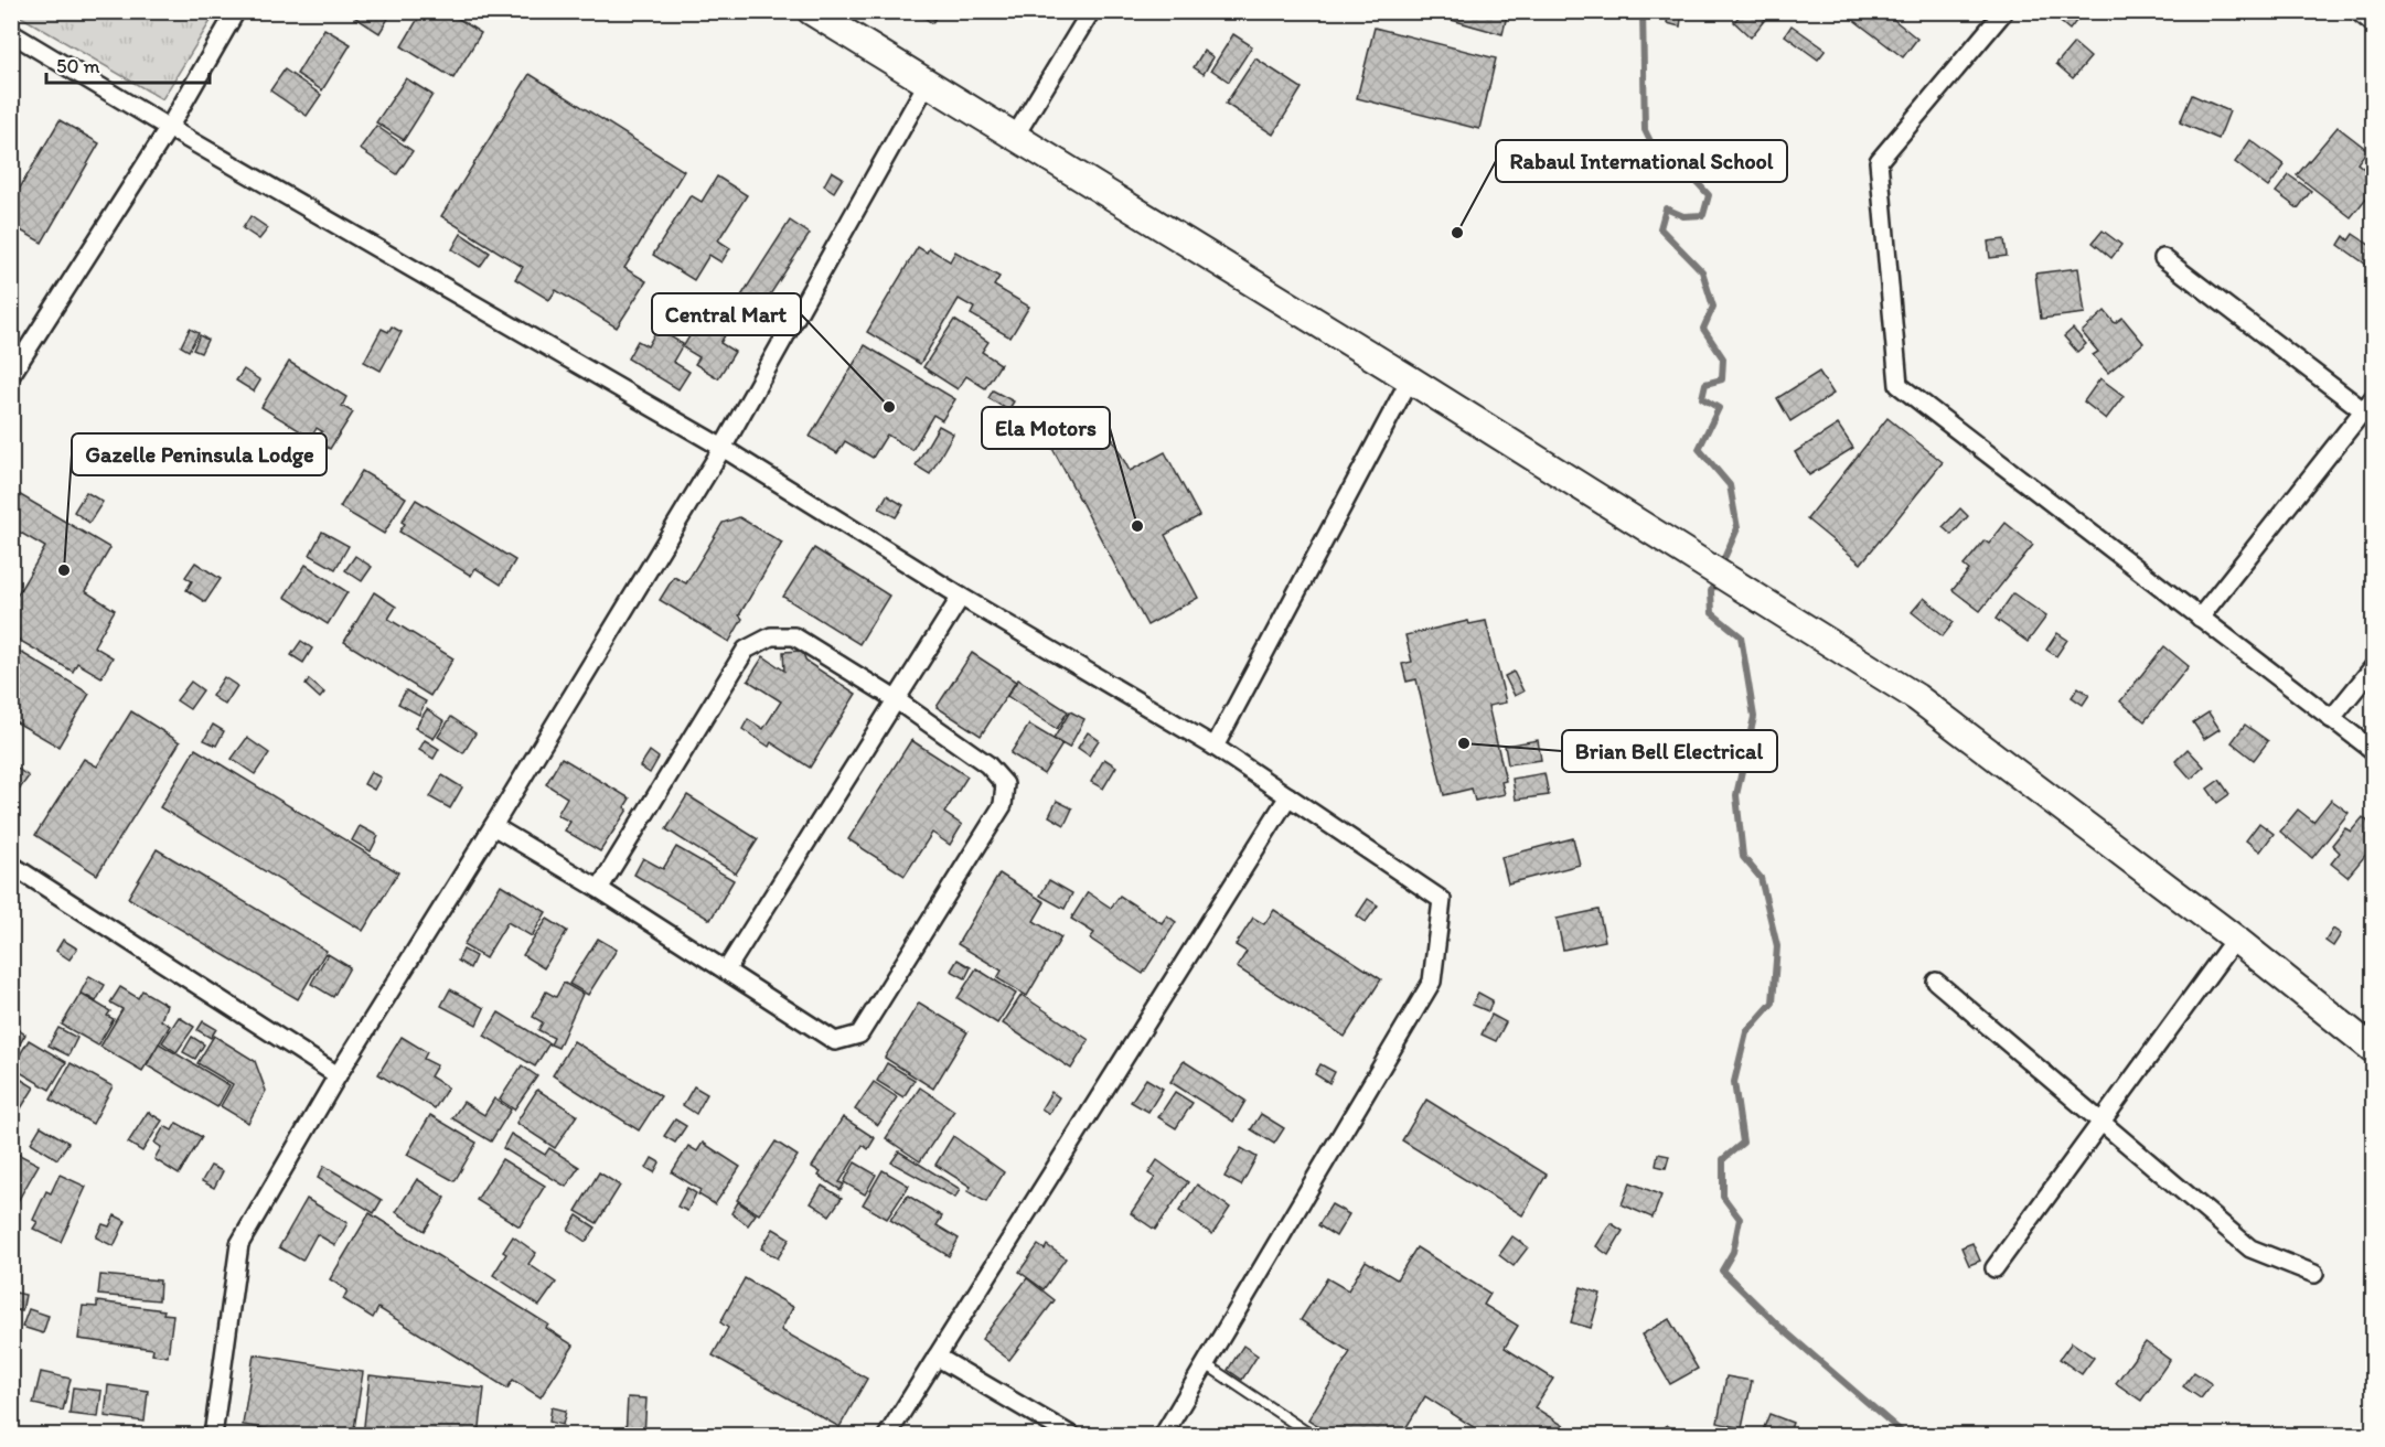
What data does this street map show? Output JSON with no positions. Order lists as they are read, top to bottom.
{
  "places": [
    "Rabaul International School",
    "Central Mart",
    "Ela Motors",
    "Gazelle Peninsula Lodge",
    "Brian Bell Electrical"
  ],
  "scale_bar": "50 m"
}
